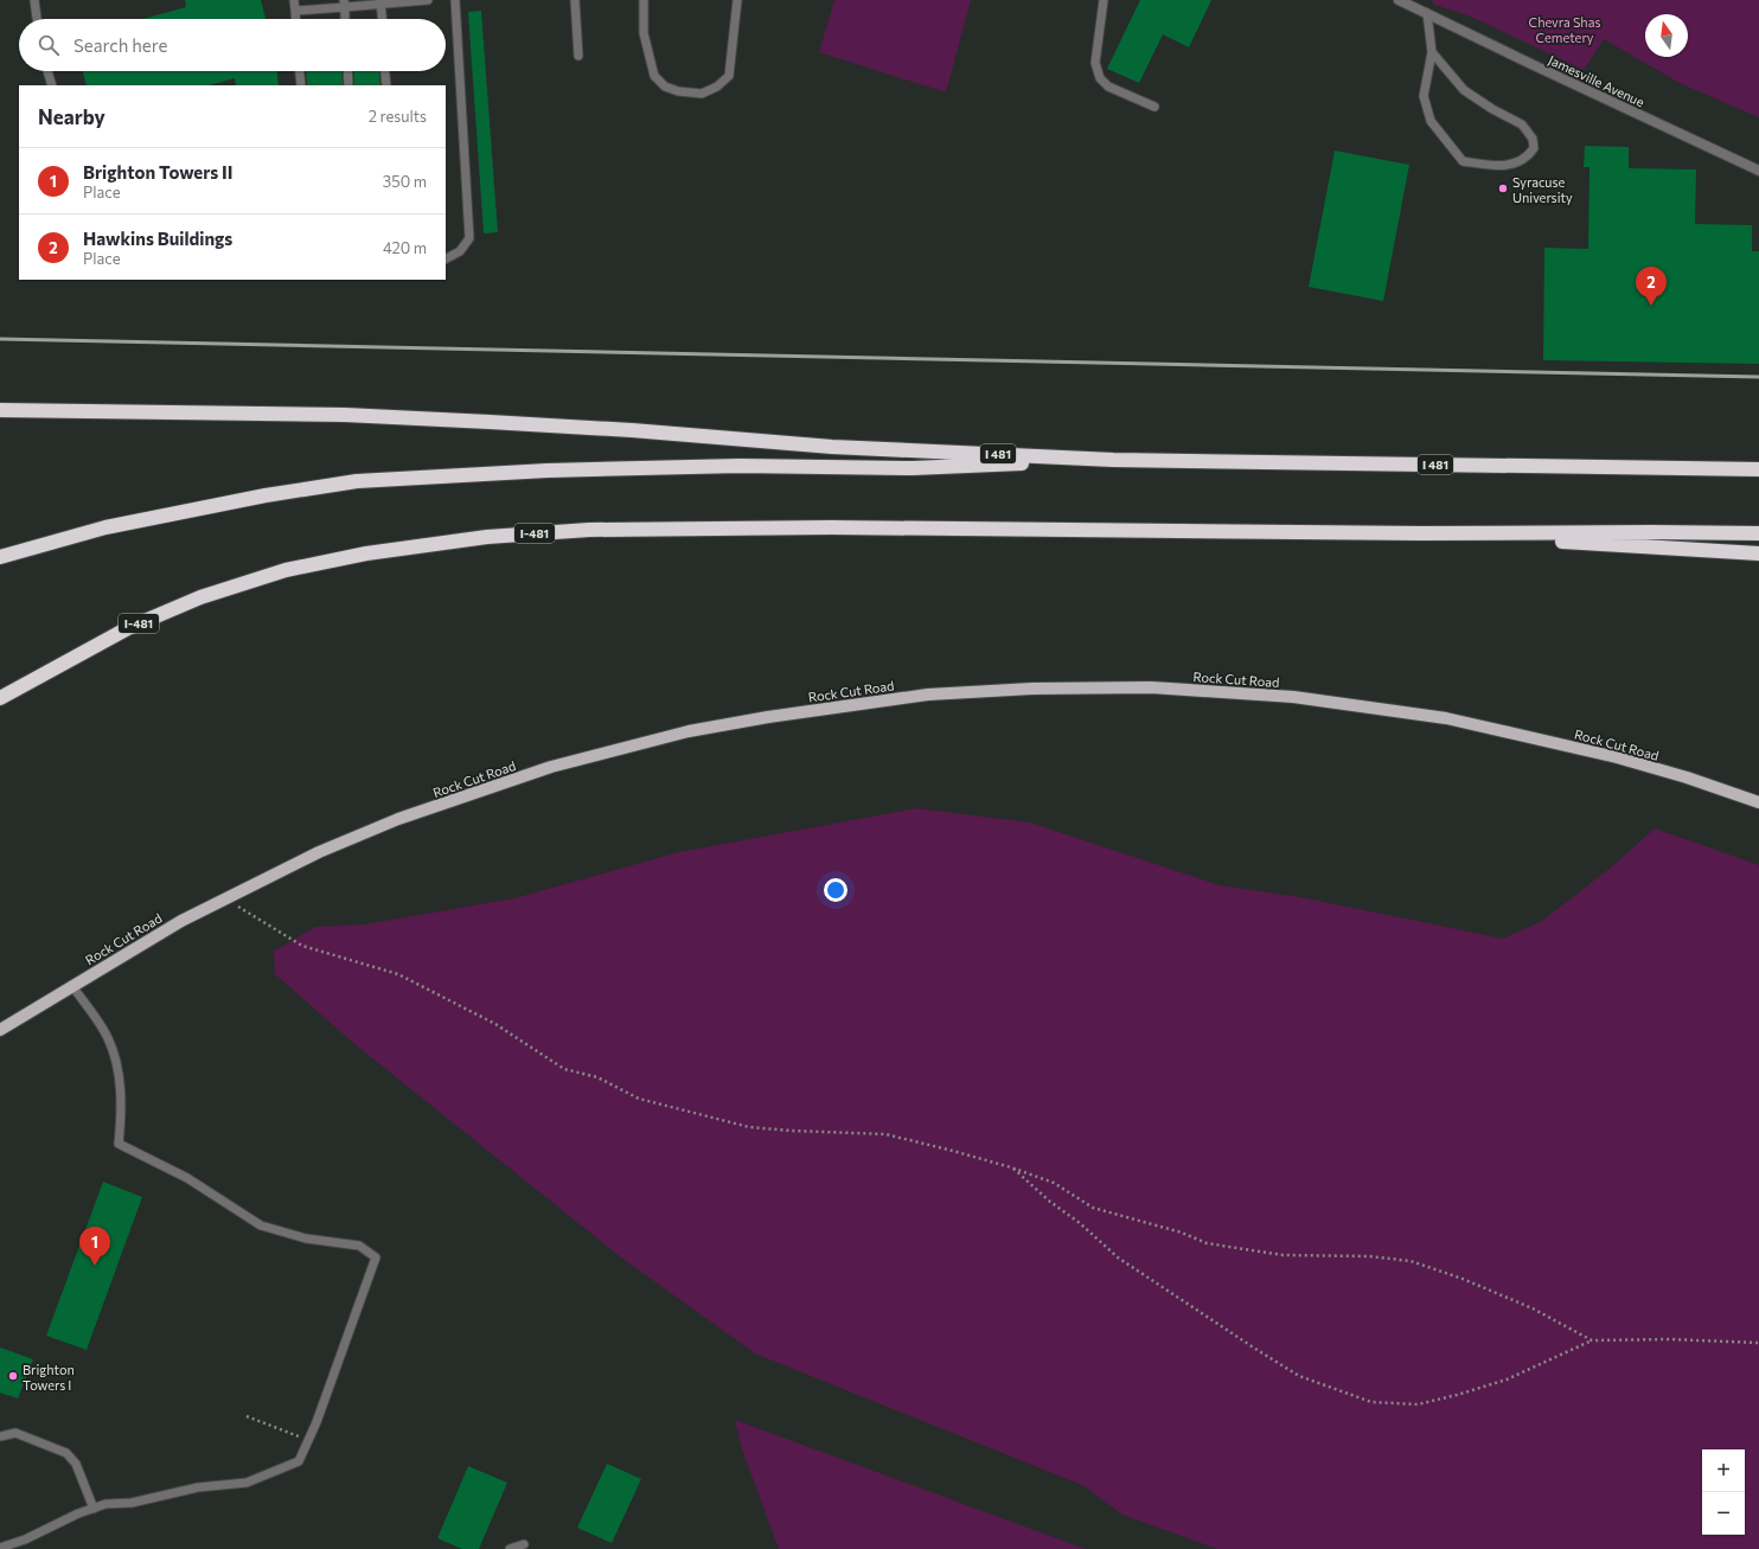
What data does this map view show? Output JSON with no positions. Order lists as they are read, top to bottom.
{
  "streets": {
    "highway": ["I 481", "I-481"],
    "main road": ["Rock Cut Road"],
    "street": ["Jamesville Avenue"]
  },
  "parks": ["Chevra Shas Cemetery"],
  "places": ["Syracuse University", "Brighton Towers I"],
  "north": "top",
  "page": {
    "search": "Search here",
    "heading": ["Nearby", "2 results"],
    "list": [
      {
        "mark": "1",
        "name": "Brighton Towers II",
        "note": "Place",
        "value": "350 m"
      },
      {
        "mark": "2",
        "name": "Hawkins Buildings",
        "note": "Place",
        "value": "420 m"
      }
    ],
    "pins": ["2", "1"],
    "map_buttons": ["+", "−"]
  }
}
